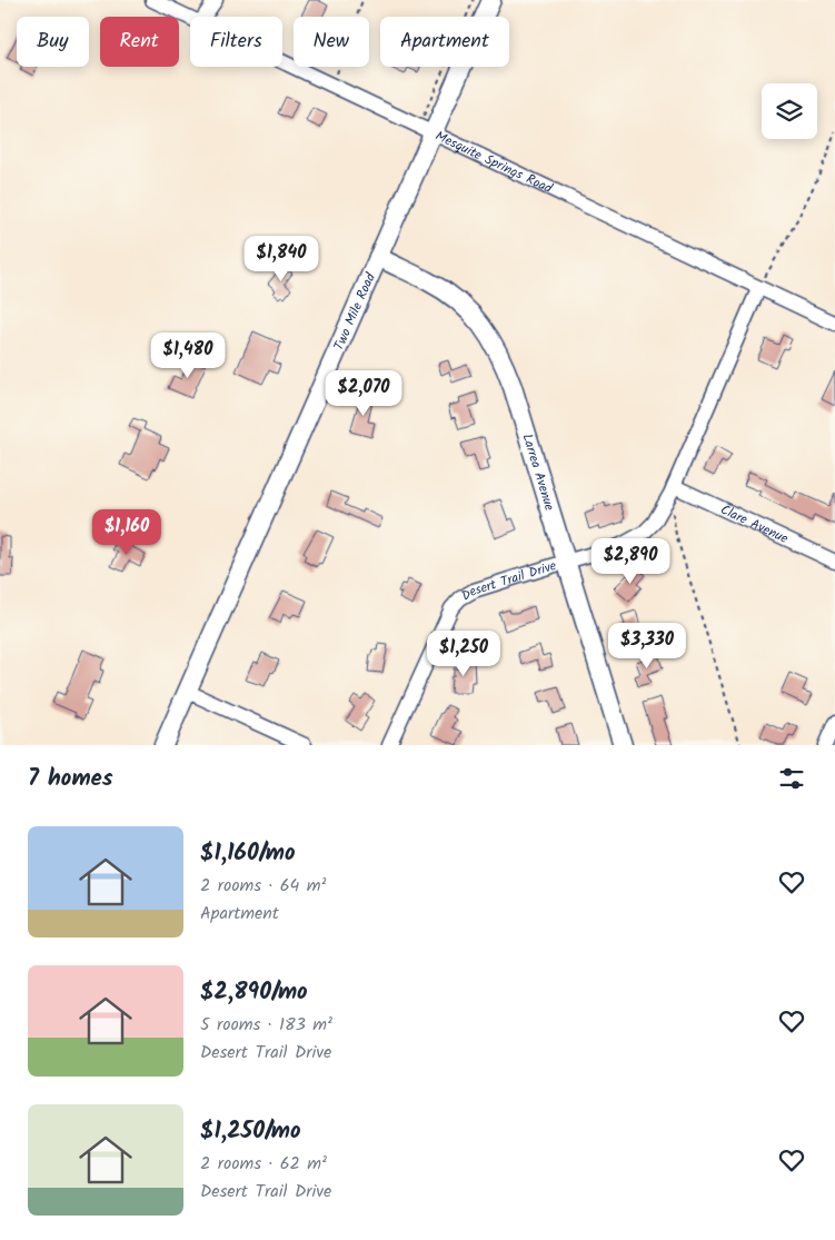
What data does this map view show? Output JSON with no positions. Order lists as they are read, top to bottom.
{
  "streets": {
    "main road": ["Two Mile Road", "Larrea Avenue"],
    "street": ["Mesquite Springs Road", "Clare Avenue", "Desert Trail Drive"]
  },
  "crossings": [
    ["Mesquite Springs Road", "Two Mile Road"],
    ["Mesquite Springs Road", "Desert Trail Drive"],
    ["Two Mile Road", "Larrea Avenue"],
    ["Larrea Avenue", "Desert Trail Drive"],
    ["Clare Avenue", "Desert Trail Drive"]
  ],
  "page": {
    "chip": [
      "Buy",
      "Rent",
      "Filters",
      "New",
      "Apartment"
    ],
    "price": [
      "$1,840",
      "$1,480",
      "$2,070",
      "$1,160",
      "$2,890",
      "$3,330",
      "$1,250"
    ],
    "heading": "7 homes",
    "list": [
      {
        "name": "$1,160/mo",
        "note": "2 rooms · 64 m² · Apartment"
      },
      {
        "name": "$2,890/mo",
        "note": "5 rooms · 183 m² · Desert Trail Drive"
      },
      {
        "name": "$1,250/mo",
        "note": "2 rooms · 62 m² · Desert Trail Drive"
      }
    ]
  }
}
